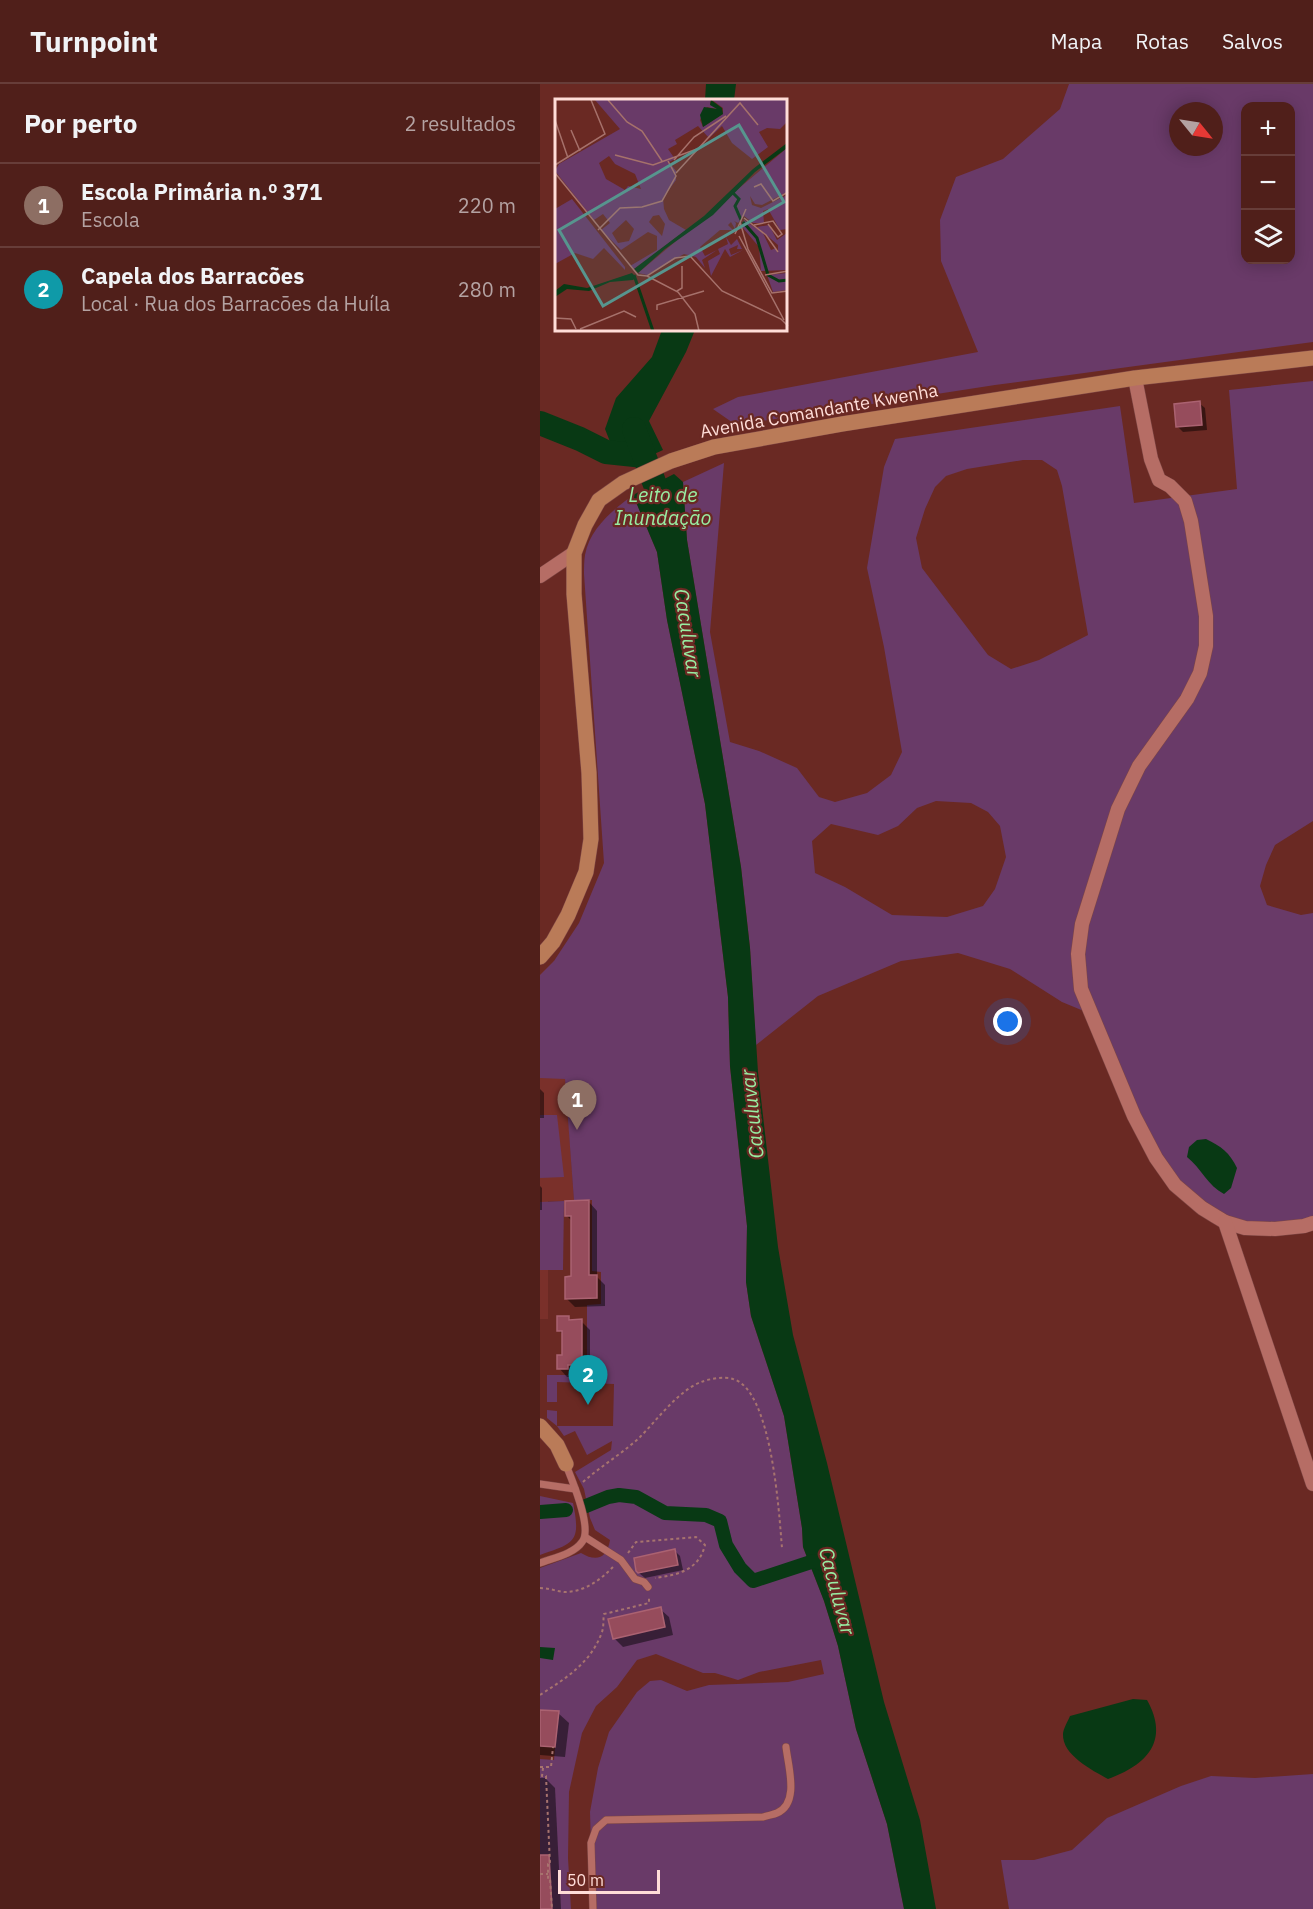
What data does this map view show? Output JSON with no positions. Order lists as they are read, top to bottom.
{
  "streets": {
    "main road": ["Avenida Comandante Kwenha"]
  },
  "water": ["Leito de Inundação", "Caculuvar"],
  "scale_bar": "50 m",
  "north": "bottom right",
  "page": {
    "header": "Turnpoint",
    "nav": ["Mapa", "Rotas", "Salvos"],
    "heading": ["Por perto", "2 resultados"],
    "map_buttons": ["+", "−"],
    "list": [
      {
        "mark": "1",
        "name": "Escola Primária n.º 371",
        "note": "Escola",
        "value": "220 m"
      },
      {
        "mark": "2",
        "name": "Capela dos Barracões",
        "note": "Local · Rua dos Barracões da Huíla",
        "value": "280 m"
      }
    ],
    "pins": ["1", "2"],
    "scale": "50 m"
  }
}
